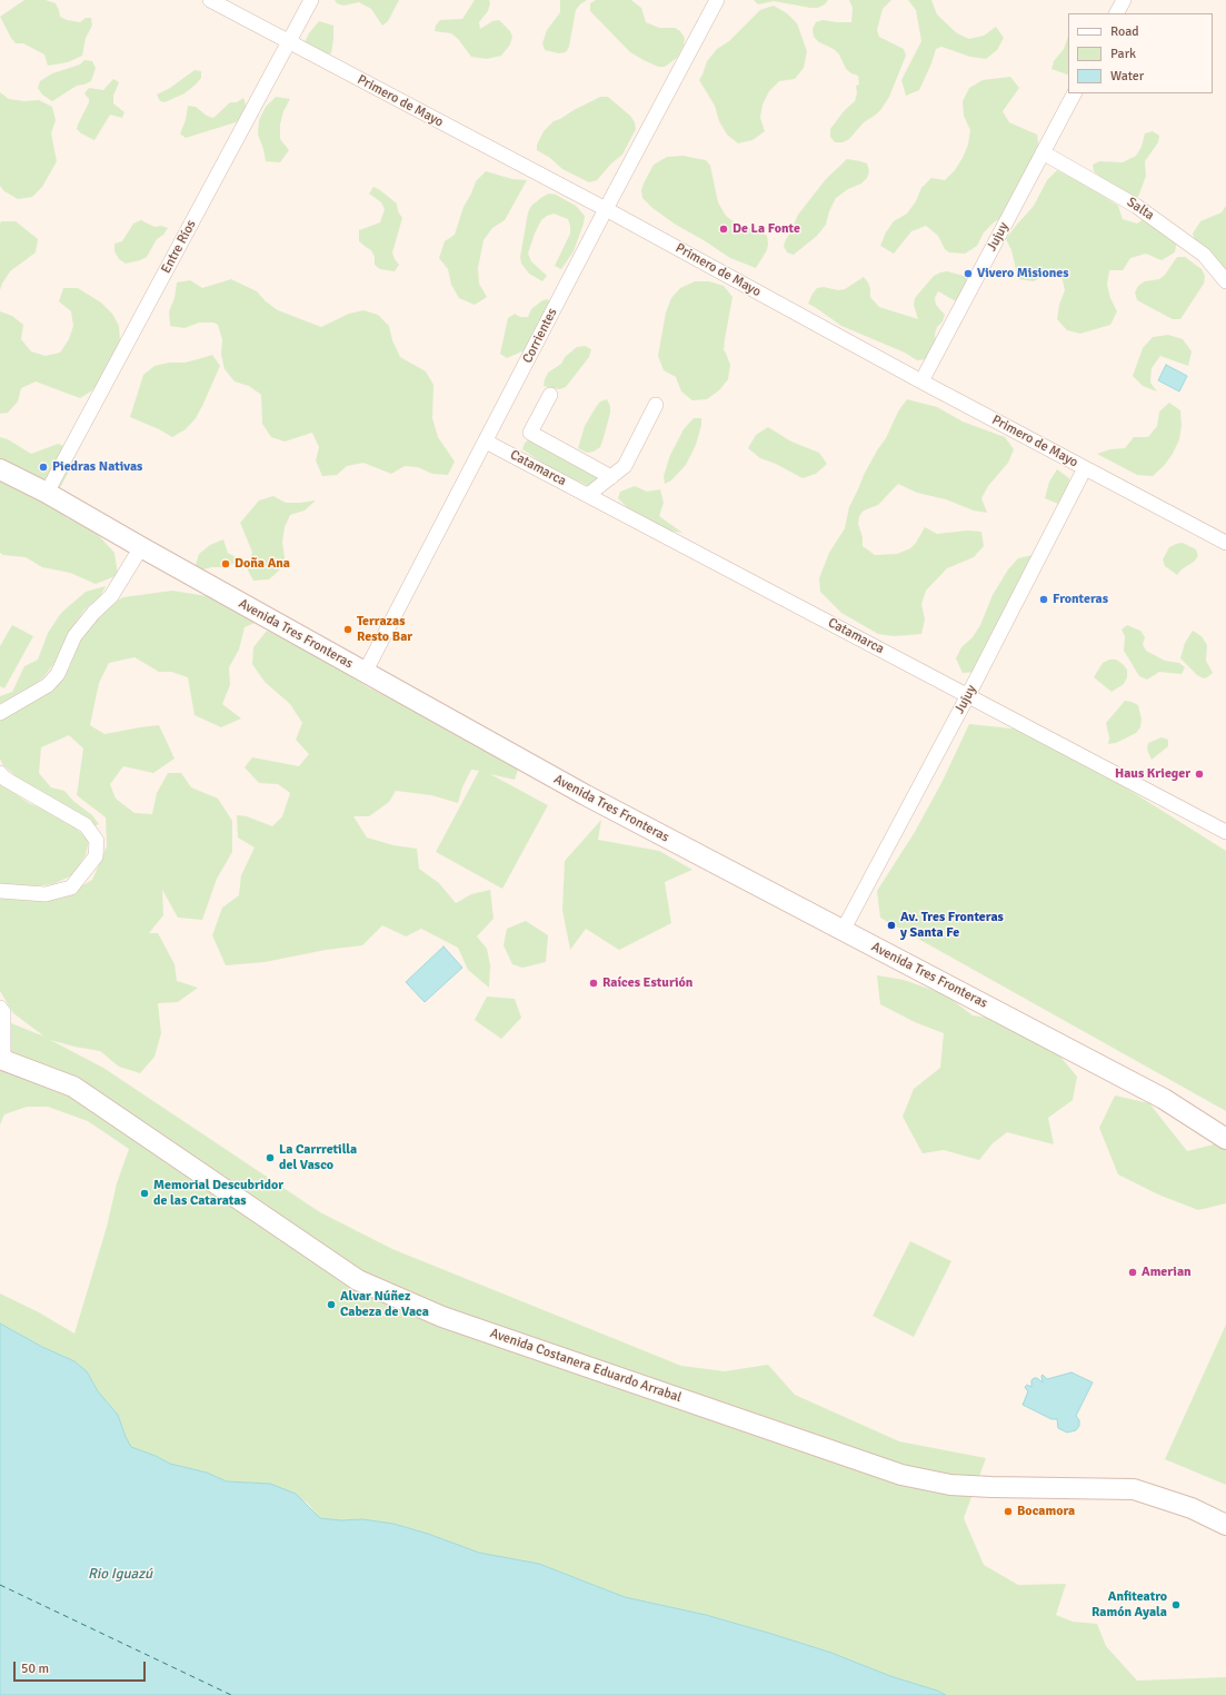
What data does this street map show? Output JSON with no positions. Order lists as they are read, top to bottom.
{
  "streets": {
    "main road": ["Avenida Tres Fronteras", "Avenida Costanera Eduardo Arrabal"],
    "street": [
      "Primero de Mayo",
      "Salta",
      "Jujuy",
      "Entre Ríos",
      "Corrientes",
      "Catamarca"
    ]
  },
  "crossings": [
    ["Primero de Mayo", "Jujuy"],
    ["Primero de Mayo", "Entre Ríos"],
    ["Primero de Mayo", "Corrientes"],
    ["Salta", "Jujuy"],
    ["Jujuy", "Catamarca"],
    ["Jujuy", "Avenida Tres Fronteras"],
    ["Entre Ríos", "Avenida Tres Fronteras"],
    ["Corrientes", "Catamarca"],
    ["Corrientes", "Avenida Tres Fronteras"]
  ],
  "water": ["Rio Iguazú"],
  "places": [
    "De La Fonte",
    "Vivero Misiones",
    "Piedras Nativas",
    "Doña Ana",
    "Fronteras",
    "Terrazas Resto Bar",
    "Haus Krieger",
    "Av. Tres Fronteras y Santa Fe",
    "Raíces Esturión",
    "La Carrretilla del Vasco",
    "Memorial Descubridor de las Cataratas",
    "Amerian",
    "Alvar Núñez Cabeza de Vaca",
    "Bocamora",
    "Anfiteatro Ramón Ayala"
  ],
  "legend": ["Road", "Park", "Water"],
  "scale_bar": "50 m"
}
